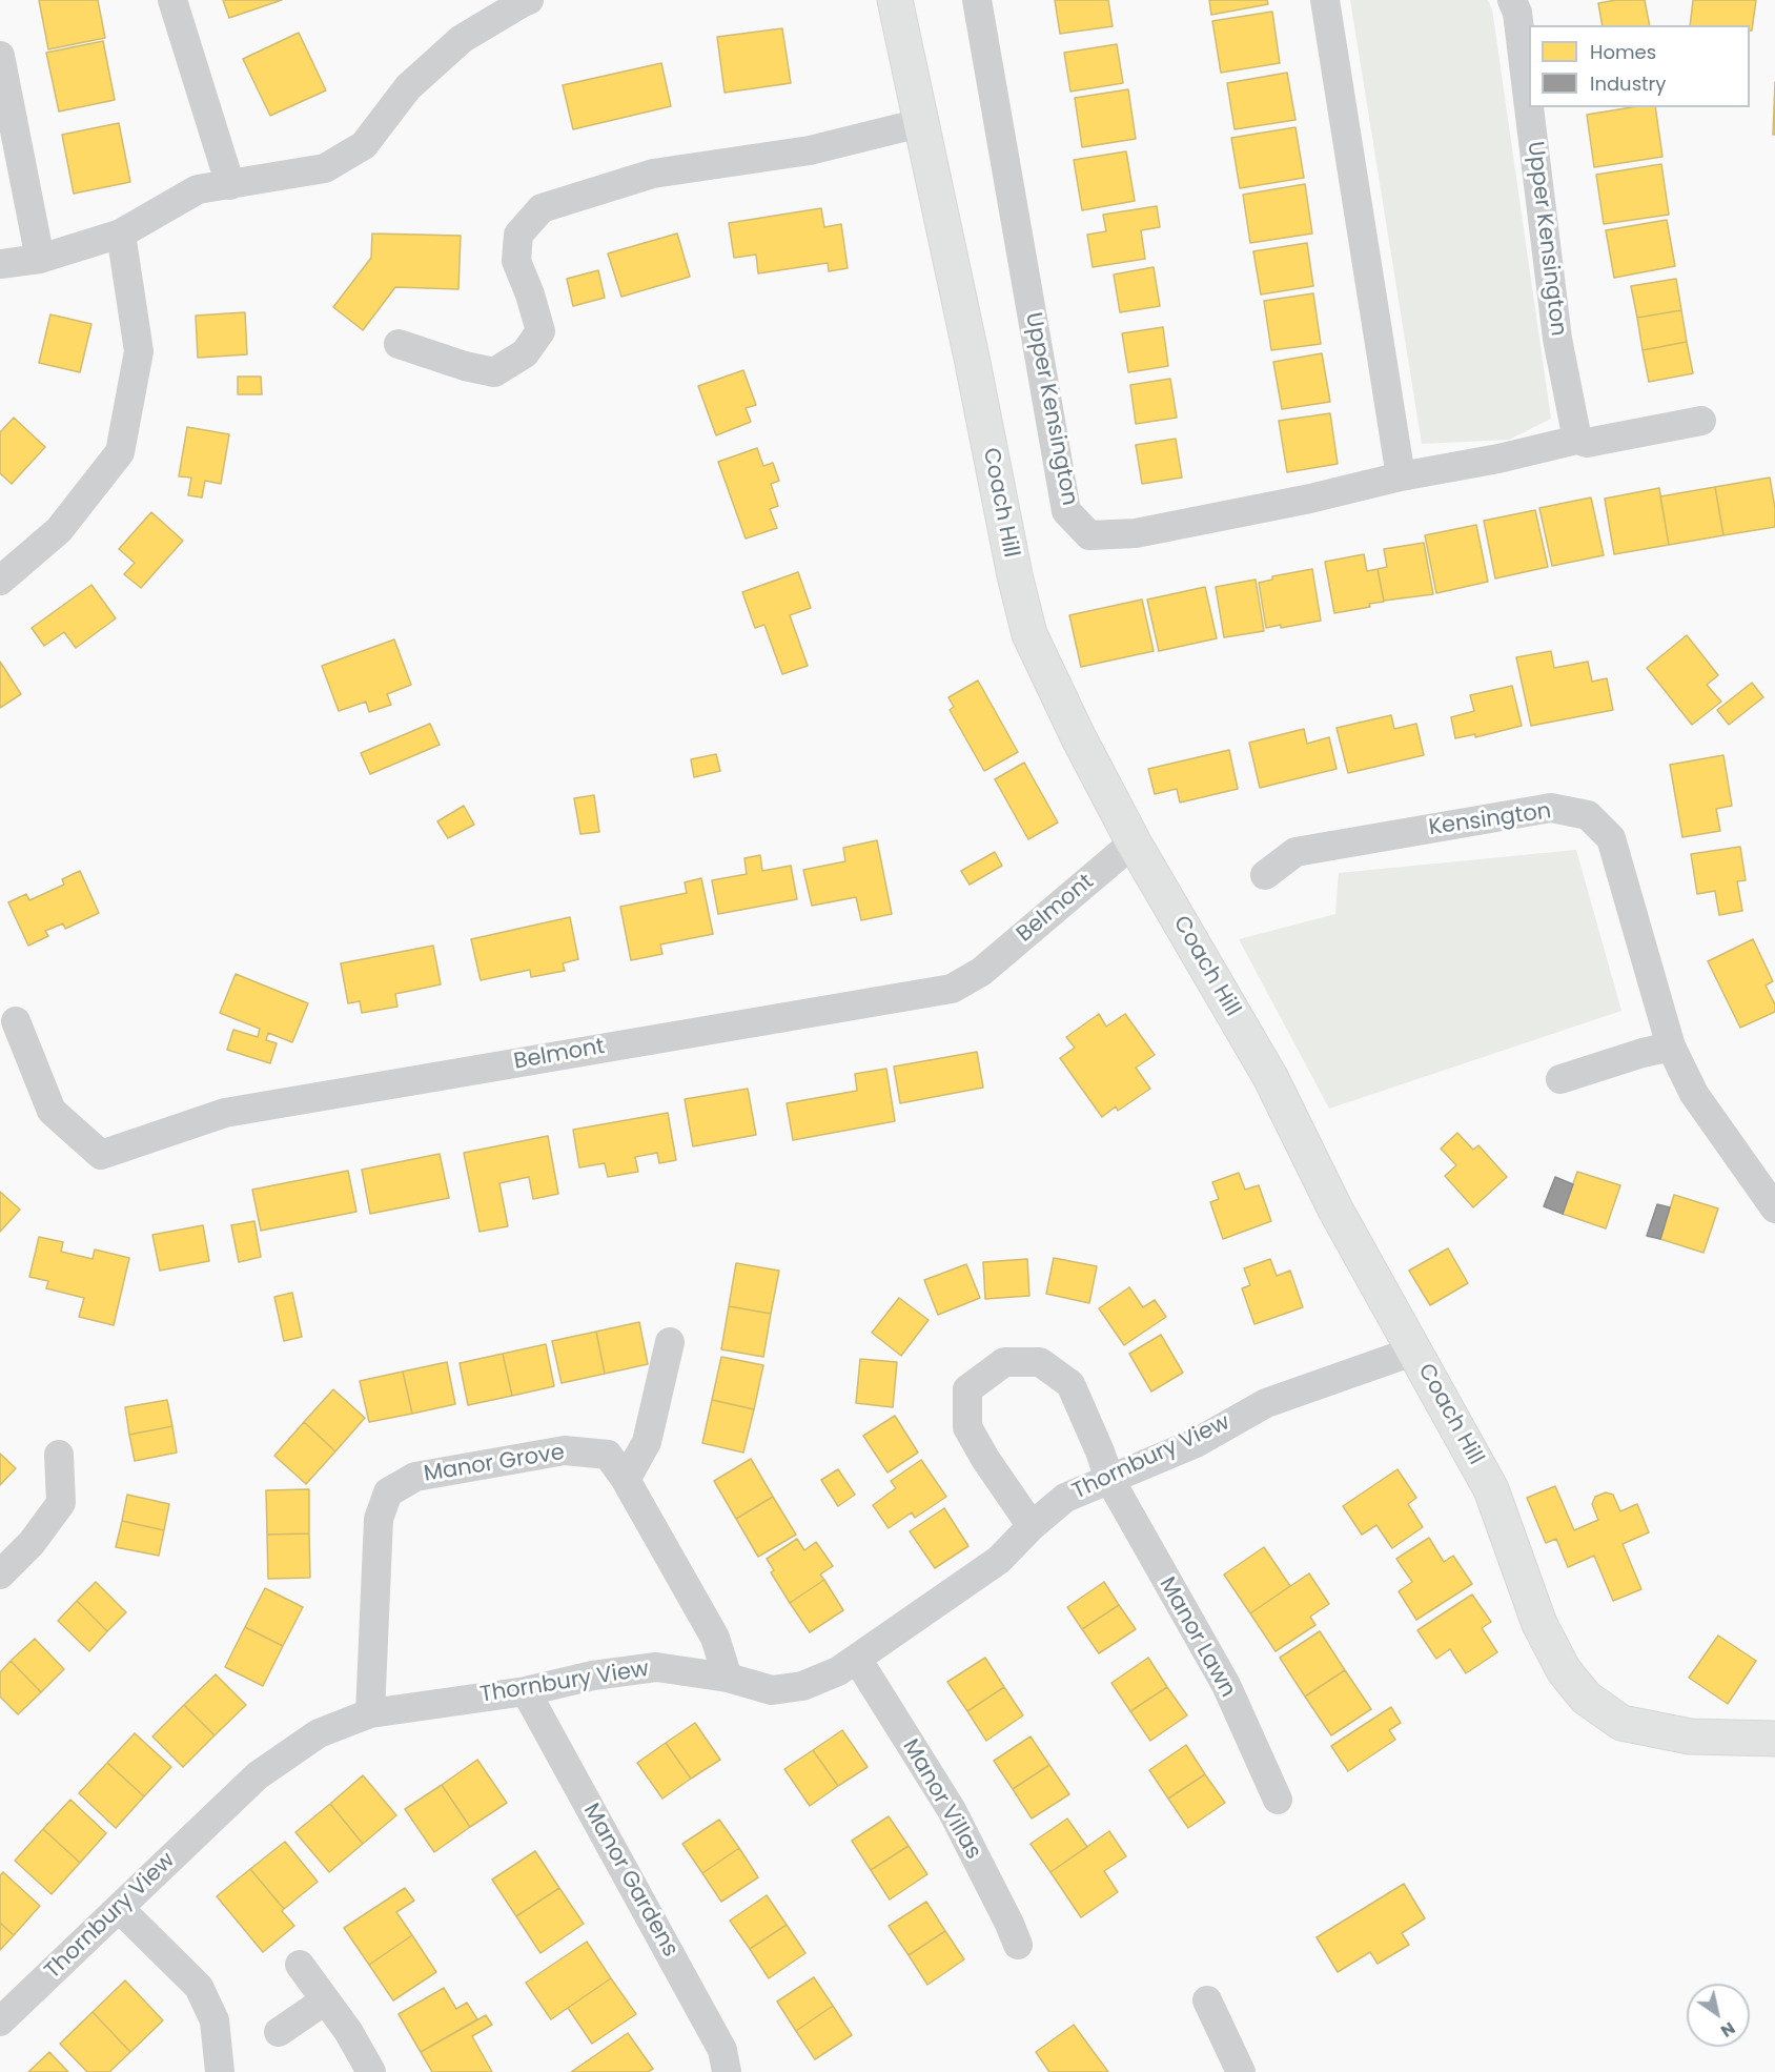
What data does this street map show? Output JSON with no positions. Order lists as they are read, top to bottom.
{
  "streets": {
    "street": [
      "Upper Kensington",
      "Coach Hill",
      "Kensington",
      "Belmont",
      "Thornbury View",
      "Manor Grove",
      "Manor Lawn",
      "Manor Villas",
      "Manor Gardens"
    ]
  },
  "crossings": [
    ["Coach Hill", "Belmont"],
    ["Coach Hill", "Thornbury View"],
    ["Thornbury View", "Manor Grove"],
    ["Thornbury View", "Manor Lawn"],
    ["Thornbury View", "Manor Villas"],
    ["Thornbury View", "Manor Gardens"]
  ],
  "legend": ["Homes", "Industry"],
  "north": "bottom right"
}
